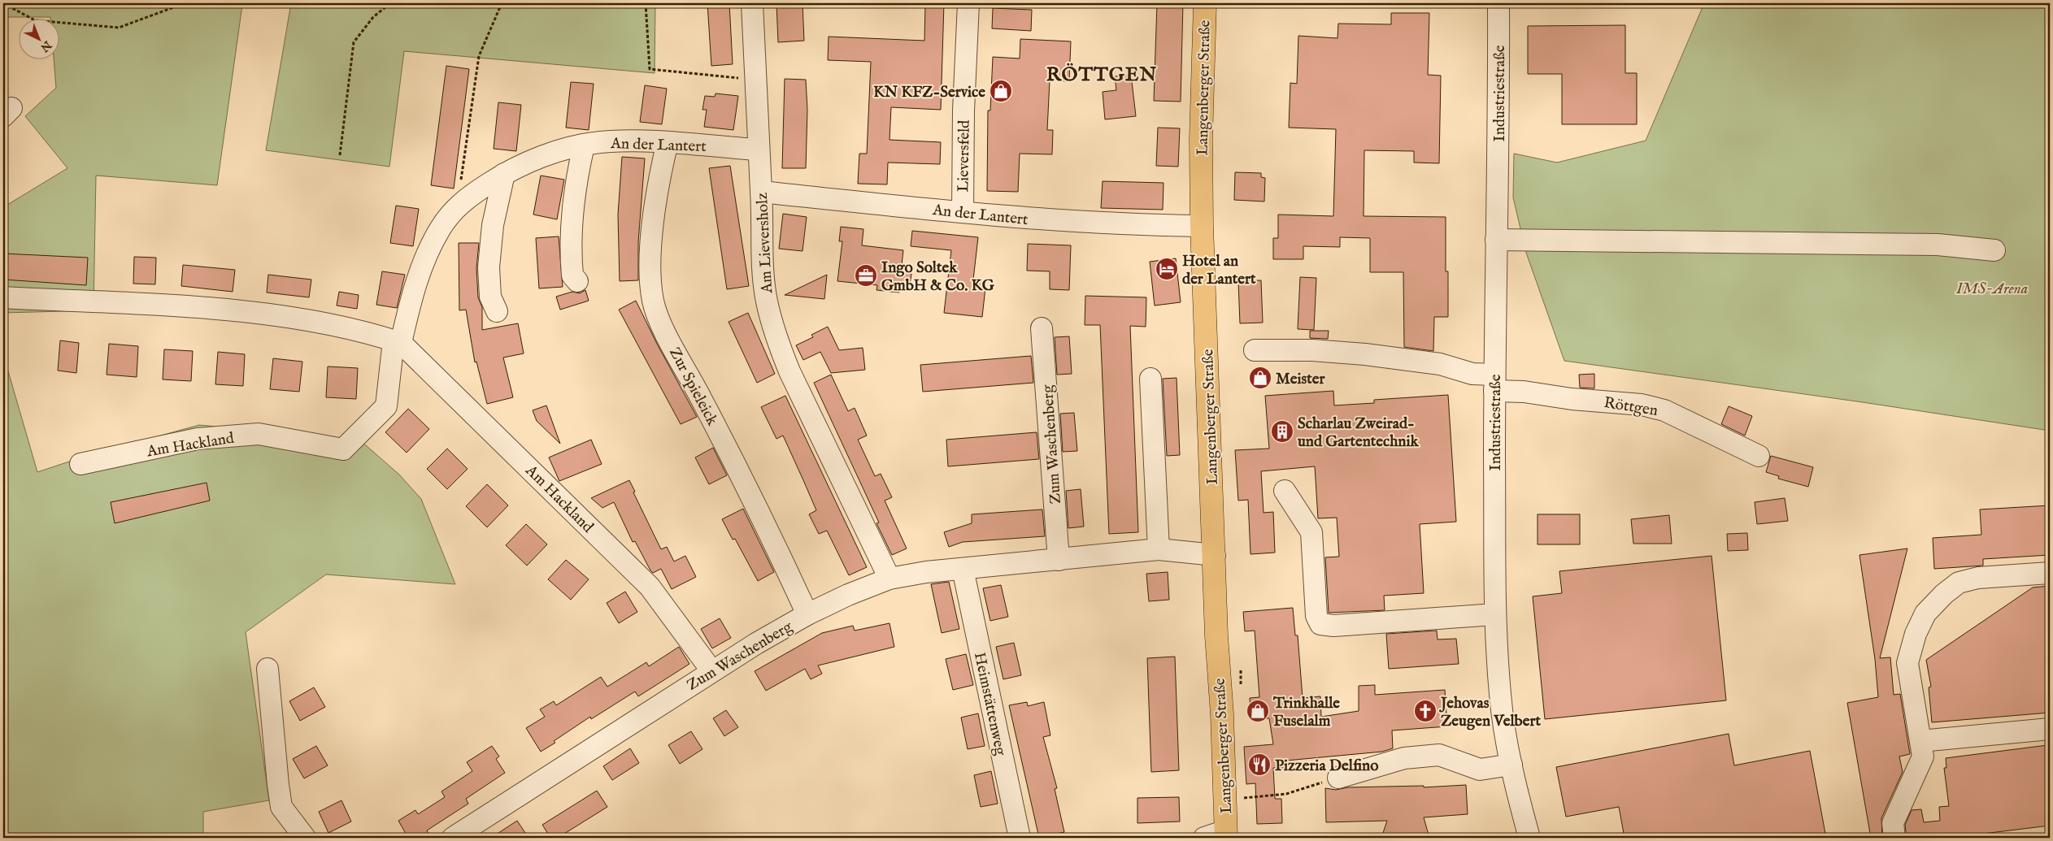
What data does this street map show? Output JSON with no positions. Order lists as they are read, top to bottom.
{
  "streets": {
    "main road": ["Langenberger Straße"],
    "street": [
      "Industriestraße",
      "An der Lantert",
      "Lieversfeld",
      "Am Lieversholz",
      "Zur Spieleick",
      "Röttgen",
      "Am Hackland",
      "Zum Waschenberg",
      "Heimstättenweg"
    ]
  },
  "crossings": [
    ["Langenberger Straße", "An der Lantert"],
    ["Langenberger Straße", "Zum Waschenberg"],
    ["Industriestraße", "Röttgen"],
    ["An der Lantert", "Lieversfeld"],
    ["An der Lantert", "Am Lieversholz"],
    ["An der Lantert", "Zur Spieleick"],
    ["An der Lantert", "Am Hackland"],
    ["Am Lieversholz", "Zum Waschenberg"],
    ["Zur Spieleick", "Zum Waschenberg"],
    ["Am Hackland", "Zum Waschenberg"],
    ["Zum Waschenberg", "Heimstättenweg"]
  ],
  "districts": ["RÖTTGEN"],
  "parks": ["IMS-Arena"],
  "places": {
    "shop": ["KN KFZ-Service", "Meister", "Trinkhalle Fuselalm"],
    "hotel": ["Hotel an der Lantert"],
    "office": ["Ingo Soltek GmbH & Co. KG"],
    "building": ["Scharlau Zweirad- und Gartentechnik"],
    "church": ["Jehovas Zeugen Velbert"],
    "restaurant": ["Pizzeria Delfino"]
  },
  "north": "bottom right"
}
